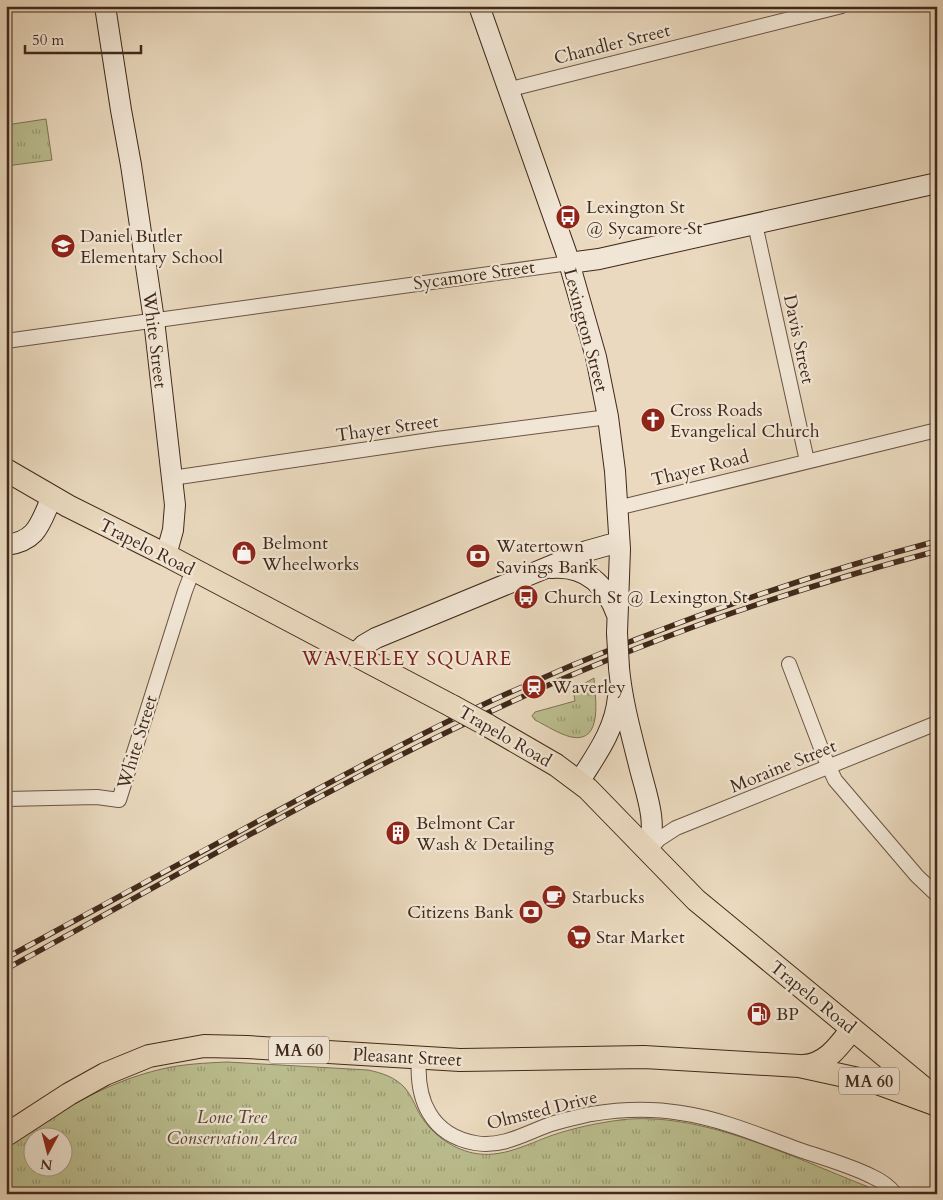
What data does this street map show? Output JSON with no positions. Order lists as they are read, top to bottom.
{
  "streets": {
    "main road": ["Trapelo Road", "MA 60", "Pleasant Street"],
    "street": [
      "Chandler Street",
      "Sycamore Street",
      "Lexington Street",
      "Davis Street",
      "White Street",
      "Thayer Street",
      "Thayer Road",
      "Moraine Street",
      "Olmsted Drive"
    ]
  },
  "crossings": [
    ["Chandler Street", "Lexington Street"],
    ["Sycamore Street", "Lexington Street"],
    ["Sycamore Street", "Davis Street"],
    ["Sycamore Street", "White Street"],
    ["Lexington Street", "Thayer Street"],
    ["Lexington Street", "Thayer Road"],
    ["Lexington Street", "Trapelo Road"],
    ["Lexington Street", "Moraine Street"],
    ["Davis Street", "Thayer Road"],
    ["White Street", "Thayer Street"],
    ["White Street", "Trapelo Road"],
    ["Trapelo Road", "Moraine Street"],
    ["Trapelo Road", "Pleasant Street"],
    ["Pleasant Street", "Olmsted Drive"]
  ],
  "districts": ["WAVERLEY SQUARE"],
  "parks": ["Lone Tree Conservation Area"],
  "places": {
    "bus stop": ["Lexington St @ Sycamore St", "Church St @ Lexington St"],
    "school or university": ["Daniel Butler Elementary School"],
    "church": ["Cross Roads Evangelical Church"],
    "shop": ["Belmont Wheelworks"],
    "bank": ["Watertown Savings Bank", "Citizens Bank"],
    "station": ["Waverley"],
    "building": ["Belmont Car Wash & Detailing"],
    "cafe": ["Starbucks"],
    "supermarket": ["Star Market"],
    "fuel station": ["BP"]
  },
  "scale_bar": "50 m",
  "north": "bottom"
}
